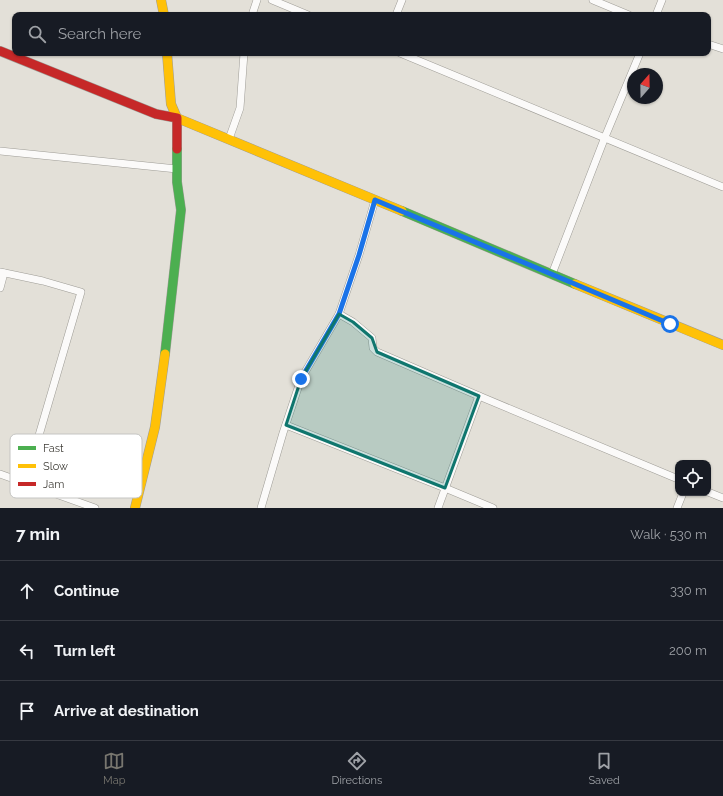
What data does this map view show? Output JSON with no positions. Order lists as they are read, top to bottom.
{
  "legend": ["Fast", "Slow", "Jam"],
  "north": "top",
  "page": {
    "search": "Search here",
    "heading": ["7 min", "Walk · 530 m"],
    "list": [
      ["Continue", "330 m"],
      ["Turn left", "200 m"],
      "Arrive at destination"
    ],
    "nav": ["Map", "Directions", "Saved"]
  }
}
